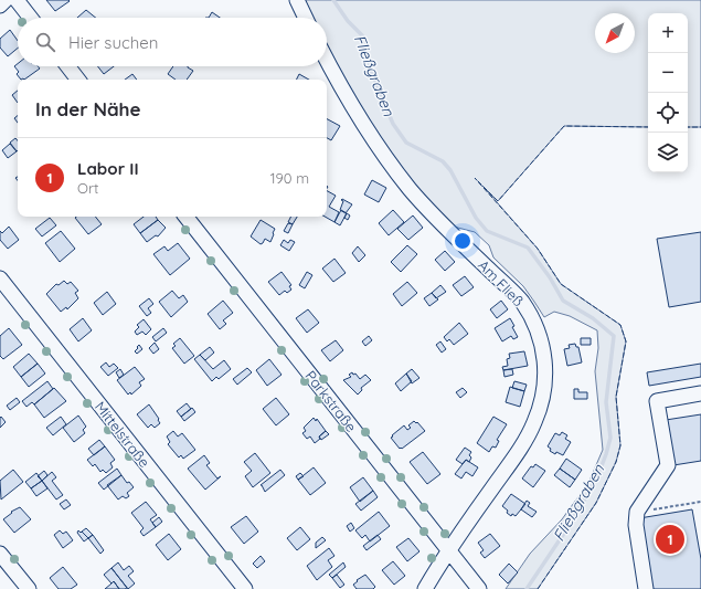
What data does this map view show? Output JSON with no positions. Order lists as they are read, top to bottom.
{
  "streets": {
    "street": ["Am Fließ", "Parkstraße", "Mittelstraße"]
  },
  "crossings": [
    ["Am Fließ", "Parkstraße"]
  ],
  "water": ["Fließgraben"],
  "north": "bottom left",
  "page": {
    "map_buttons": ["+", "−"],
    "search": "Hier suchen",
    "heading": "In der Nähe",
    "list": [
      {
        "mark": "1",
        "name": "Labor II",
        "note": "Ort",
        "value": "190 m"
      }
    ],
    "pins": "1"
  }
}
